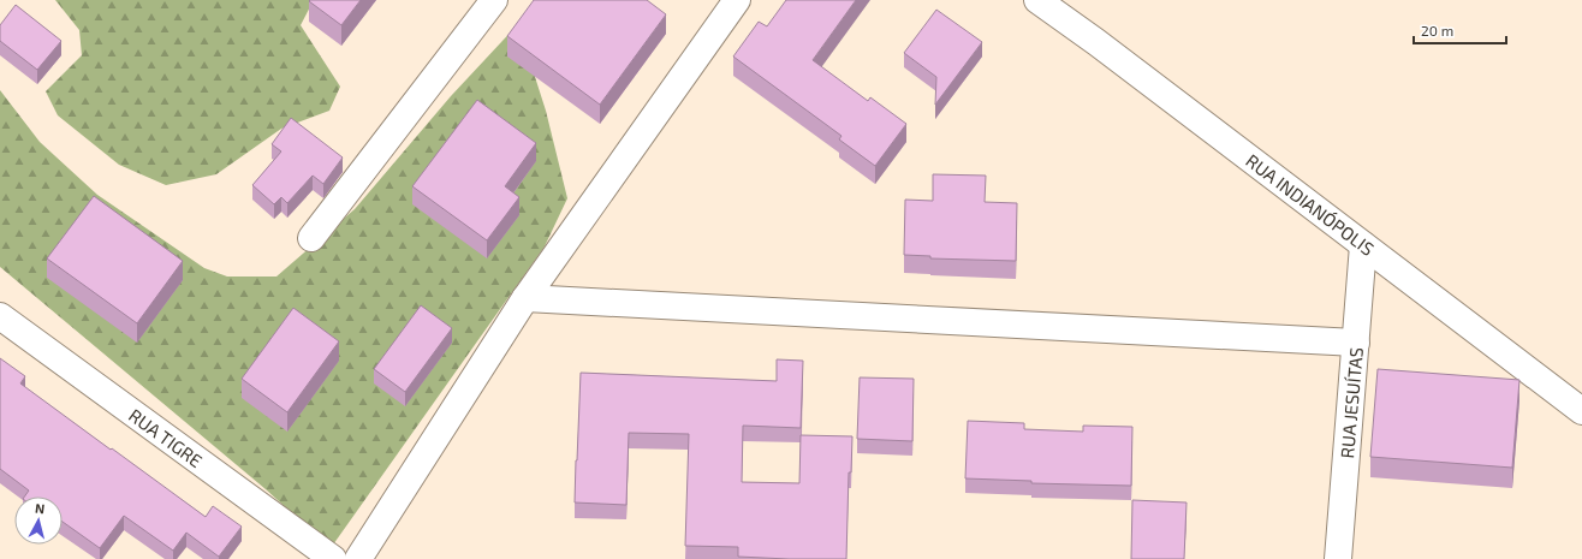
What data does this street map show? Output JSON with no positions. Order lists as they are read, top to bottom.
{
  "streets": {
    "street": ["RUA INDIANÓPOLIS", "RUA JESUÍTAS", "RUA TIGRE"]
  },
  "crossings": [
    ["RUA INDIANÓPOLIS", "RUA JESUÍTAS"]
  ],
  "scale_bar": "20 m",
  "north": "top"
}
